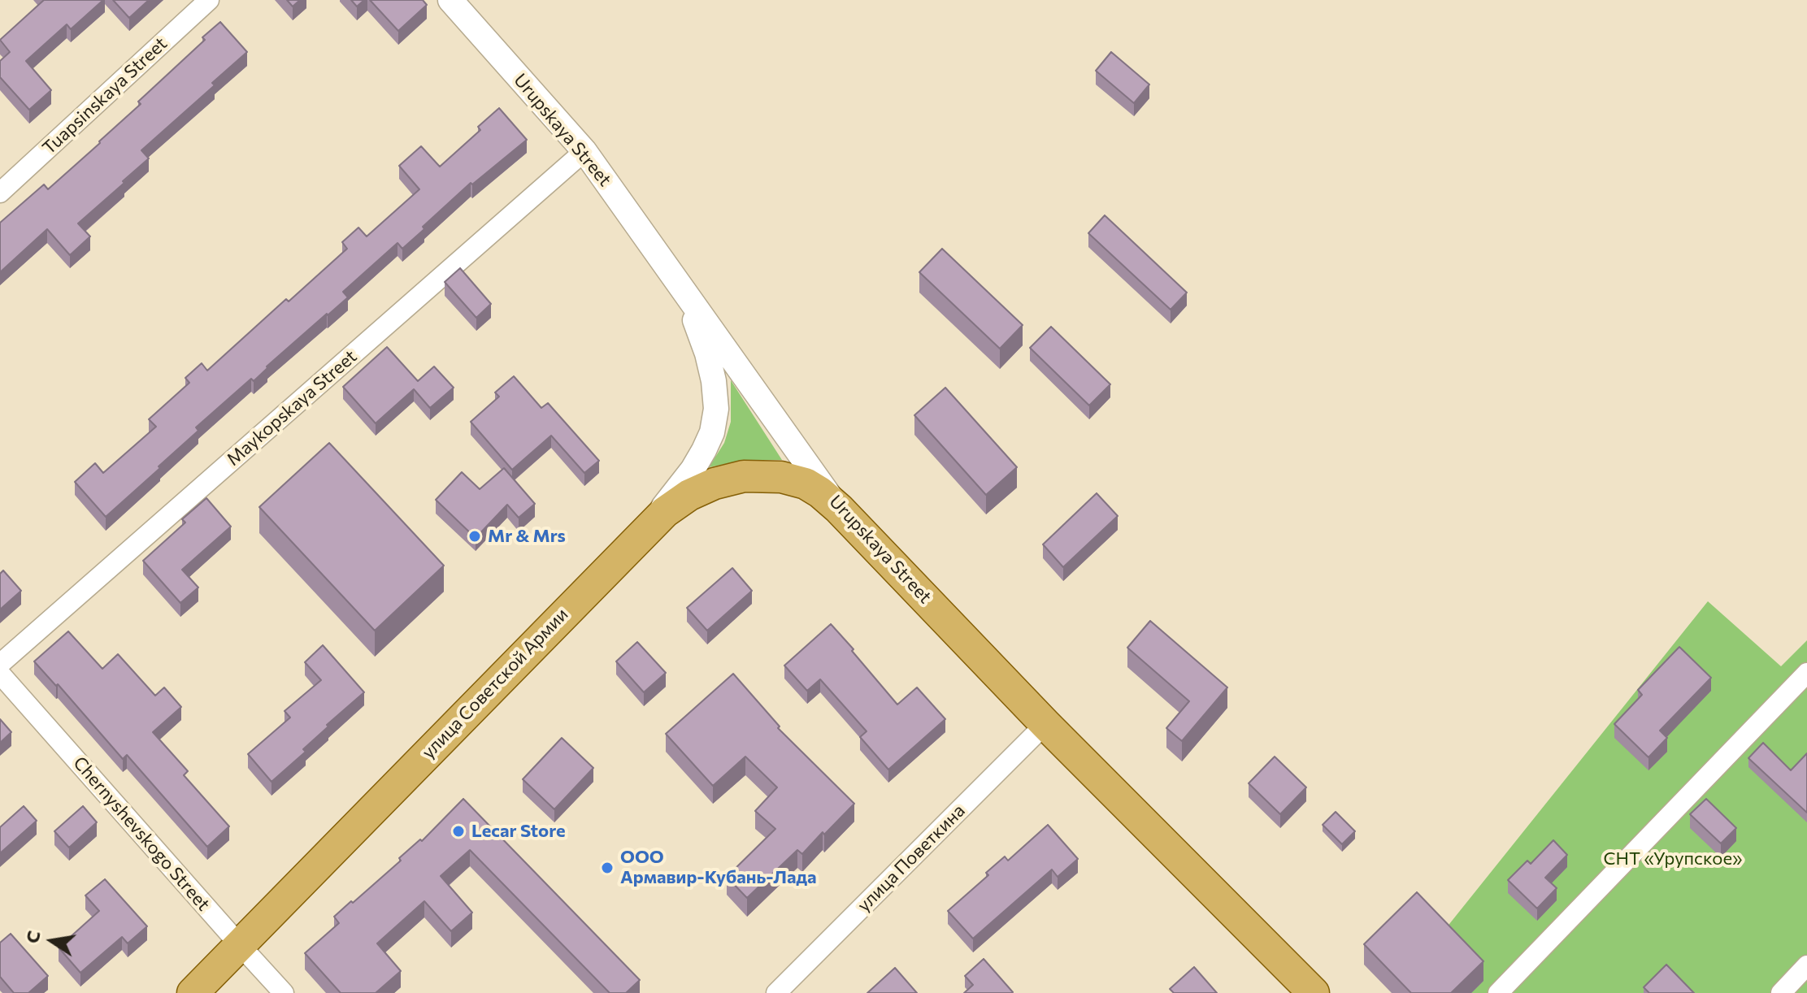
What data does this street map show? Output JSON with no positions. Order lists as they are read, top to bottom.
{
  "streets": {
    "main road": ["Urupskaya Street", "улица Советской Армии"],
    "street": [
      "Tuapsinskaya Street",
      "Maykopskaya Street",
      "Chernyshevskogo Street",
      "улица Поветкина"
    ]
  },
  "crossings": [
    ["Urupskaya Street", "Maykopskaya Street"],
    ["Urupskaya Street", "улица Советской Армии"],
    ["Urupskaya Street", "улица Поветкина"],
    ["улица Советской Армии", "Chernyshevskogo Street"]
  ],
  "parks": ["СНТ «Урупское»"],
  "places": ["Mr & Mrs", "Lecar Store", "ООО Армавир-Кубань-Лада"],
  "north": "left"
}
